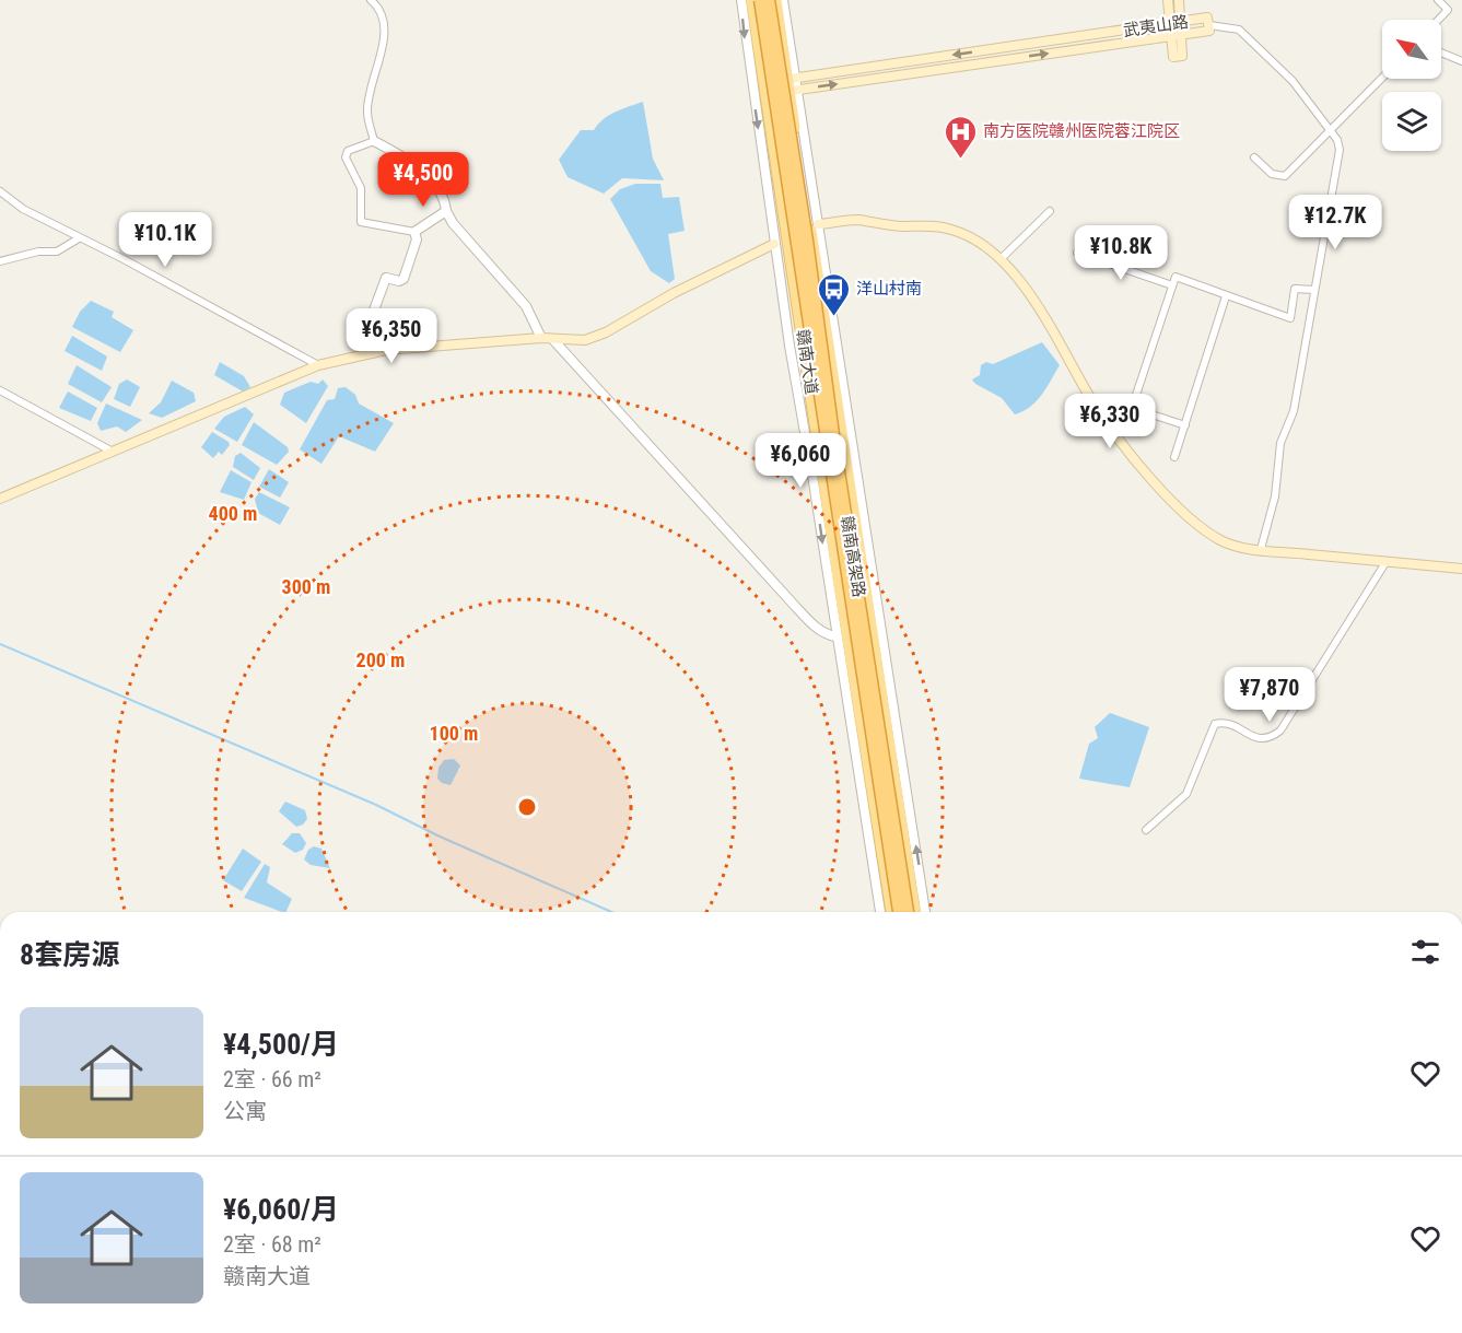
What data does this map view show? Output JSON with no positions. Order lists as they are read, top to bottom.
{
  "streets": {
    "highway": ["赣南高架路"],
    "main road": ["武夷山路", "赣南大道"]
  },
  "crossings": [
    ["武夷山路", "赣南大道"]
  ],
  "places": {
    "hospital": ["南方医院赣州医院蓉江院区"],
    "bus stop": ["洋山村南"]
  },
  "north": "top left",
  "page": {
    "price": [
      "¥4,500",
      "¥12.7K",
      "¥10.1K",
      "¥10.8K",
      "¥6,350",
      "¥6,330",
      "¥6,060",
      "¥7,870"
    ],
    "heading": "8套房源",
    "list": [
      {
        "name": "¥4,500/月",
        "note": "2室 · 66 m² · 公寓"
      },
      {
        "name": "¥6,060/月",
        "note": "2室 · 68 m² · 赣南大道"
      }
    ]
  },
  "rings": [
    "400 m",
    "300 m",
    "200 m",
    "100 m"
  ]
}
